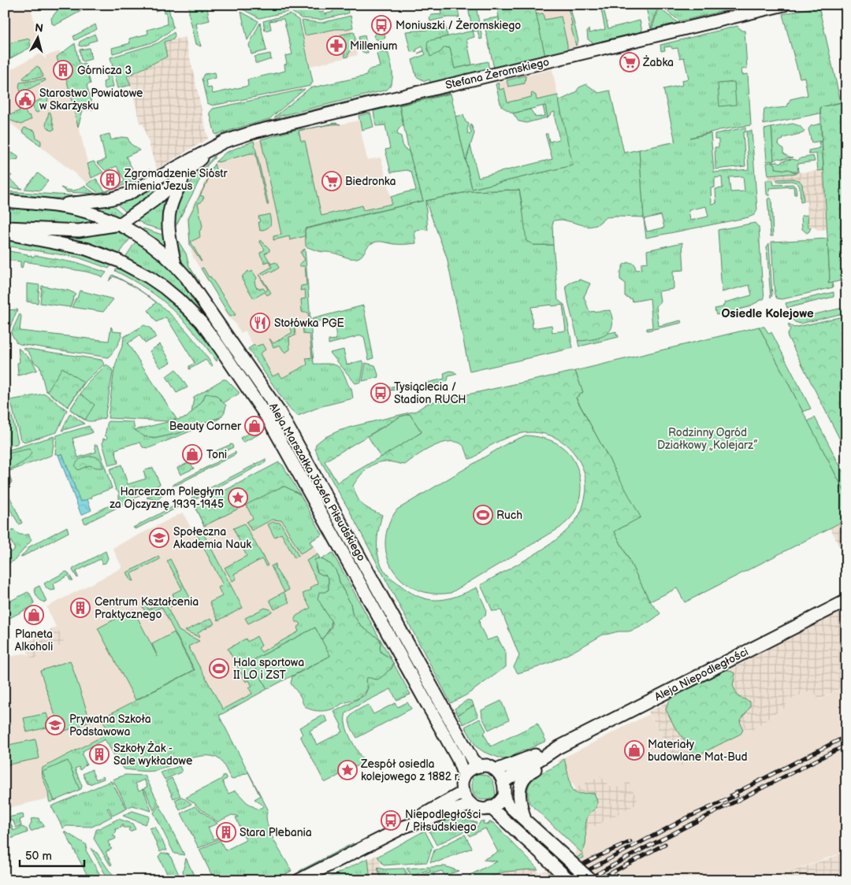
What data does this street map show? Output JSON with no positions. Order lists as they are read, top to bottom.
{
  "streets": {
    "street": ["Stefana Żeromskiego", "Aleja Marszałka Józefa Piłsudskiego", "Aleja Niepodległości"]
  },
  "crossings": [
    ["Stefana Żeromskiego", "Aleja Marszałka Józefa Piłsudskiego"],
    ["Aleja Marszałka Józefa Piłsudskiego", "Aleja Niepodległości"]
  ],
  "districts": ["Osiedle Kolejowe"],
  "parks": ["Rodzinny Ogród Działkowy „Kolejarz”"],
  "places": {
    "bus stop": ["Moniuszki / Żeromskiego", "Tysiąclecia / Stadion RUCH", "Niepodległości / Piłsudskiego"],
    "pharmacy": ["Millenium"],
    "supermarket": ["Żabka", "Biedronka"],
    "building": [
      "Górnicza 3",
      "Zgromadzenie Sióstr Imienia Jezus",
      "Centrum Kształcenia Praktycznego",
      "Szkoły Żak - Sale wykładowe",
      "Stara Plebania"
    ],
    "public building": ["Starostwo Powiatowe w Skarżysku"],
    "restaurant": ["Stołówka PGE"],
    "shop": [
      "Beauty Corner",
      "Toni",
      "Planeta Alkoholi",
      "Materiały budowlane Mat-Bud"
    ],
    "place": ["Harcerzom Poległym za Ojczyznę 1939-1945", "Zespół osiedla kolejowego z 1882 r."],
    "sports": ["Ruch", "Hala sportowa II LO i ZST"],
    "school or university": ["Społeczna Akademia Nauk", "Prywatna Szkoła Podstawowa"]
  },
  "scale_bar": "50 m",
  "north": "top"
}
